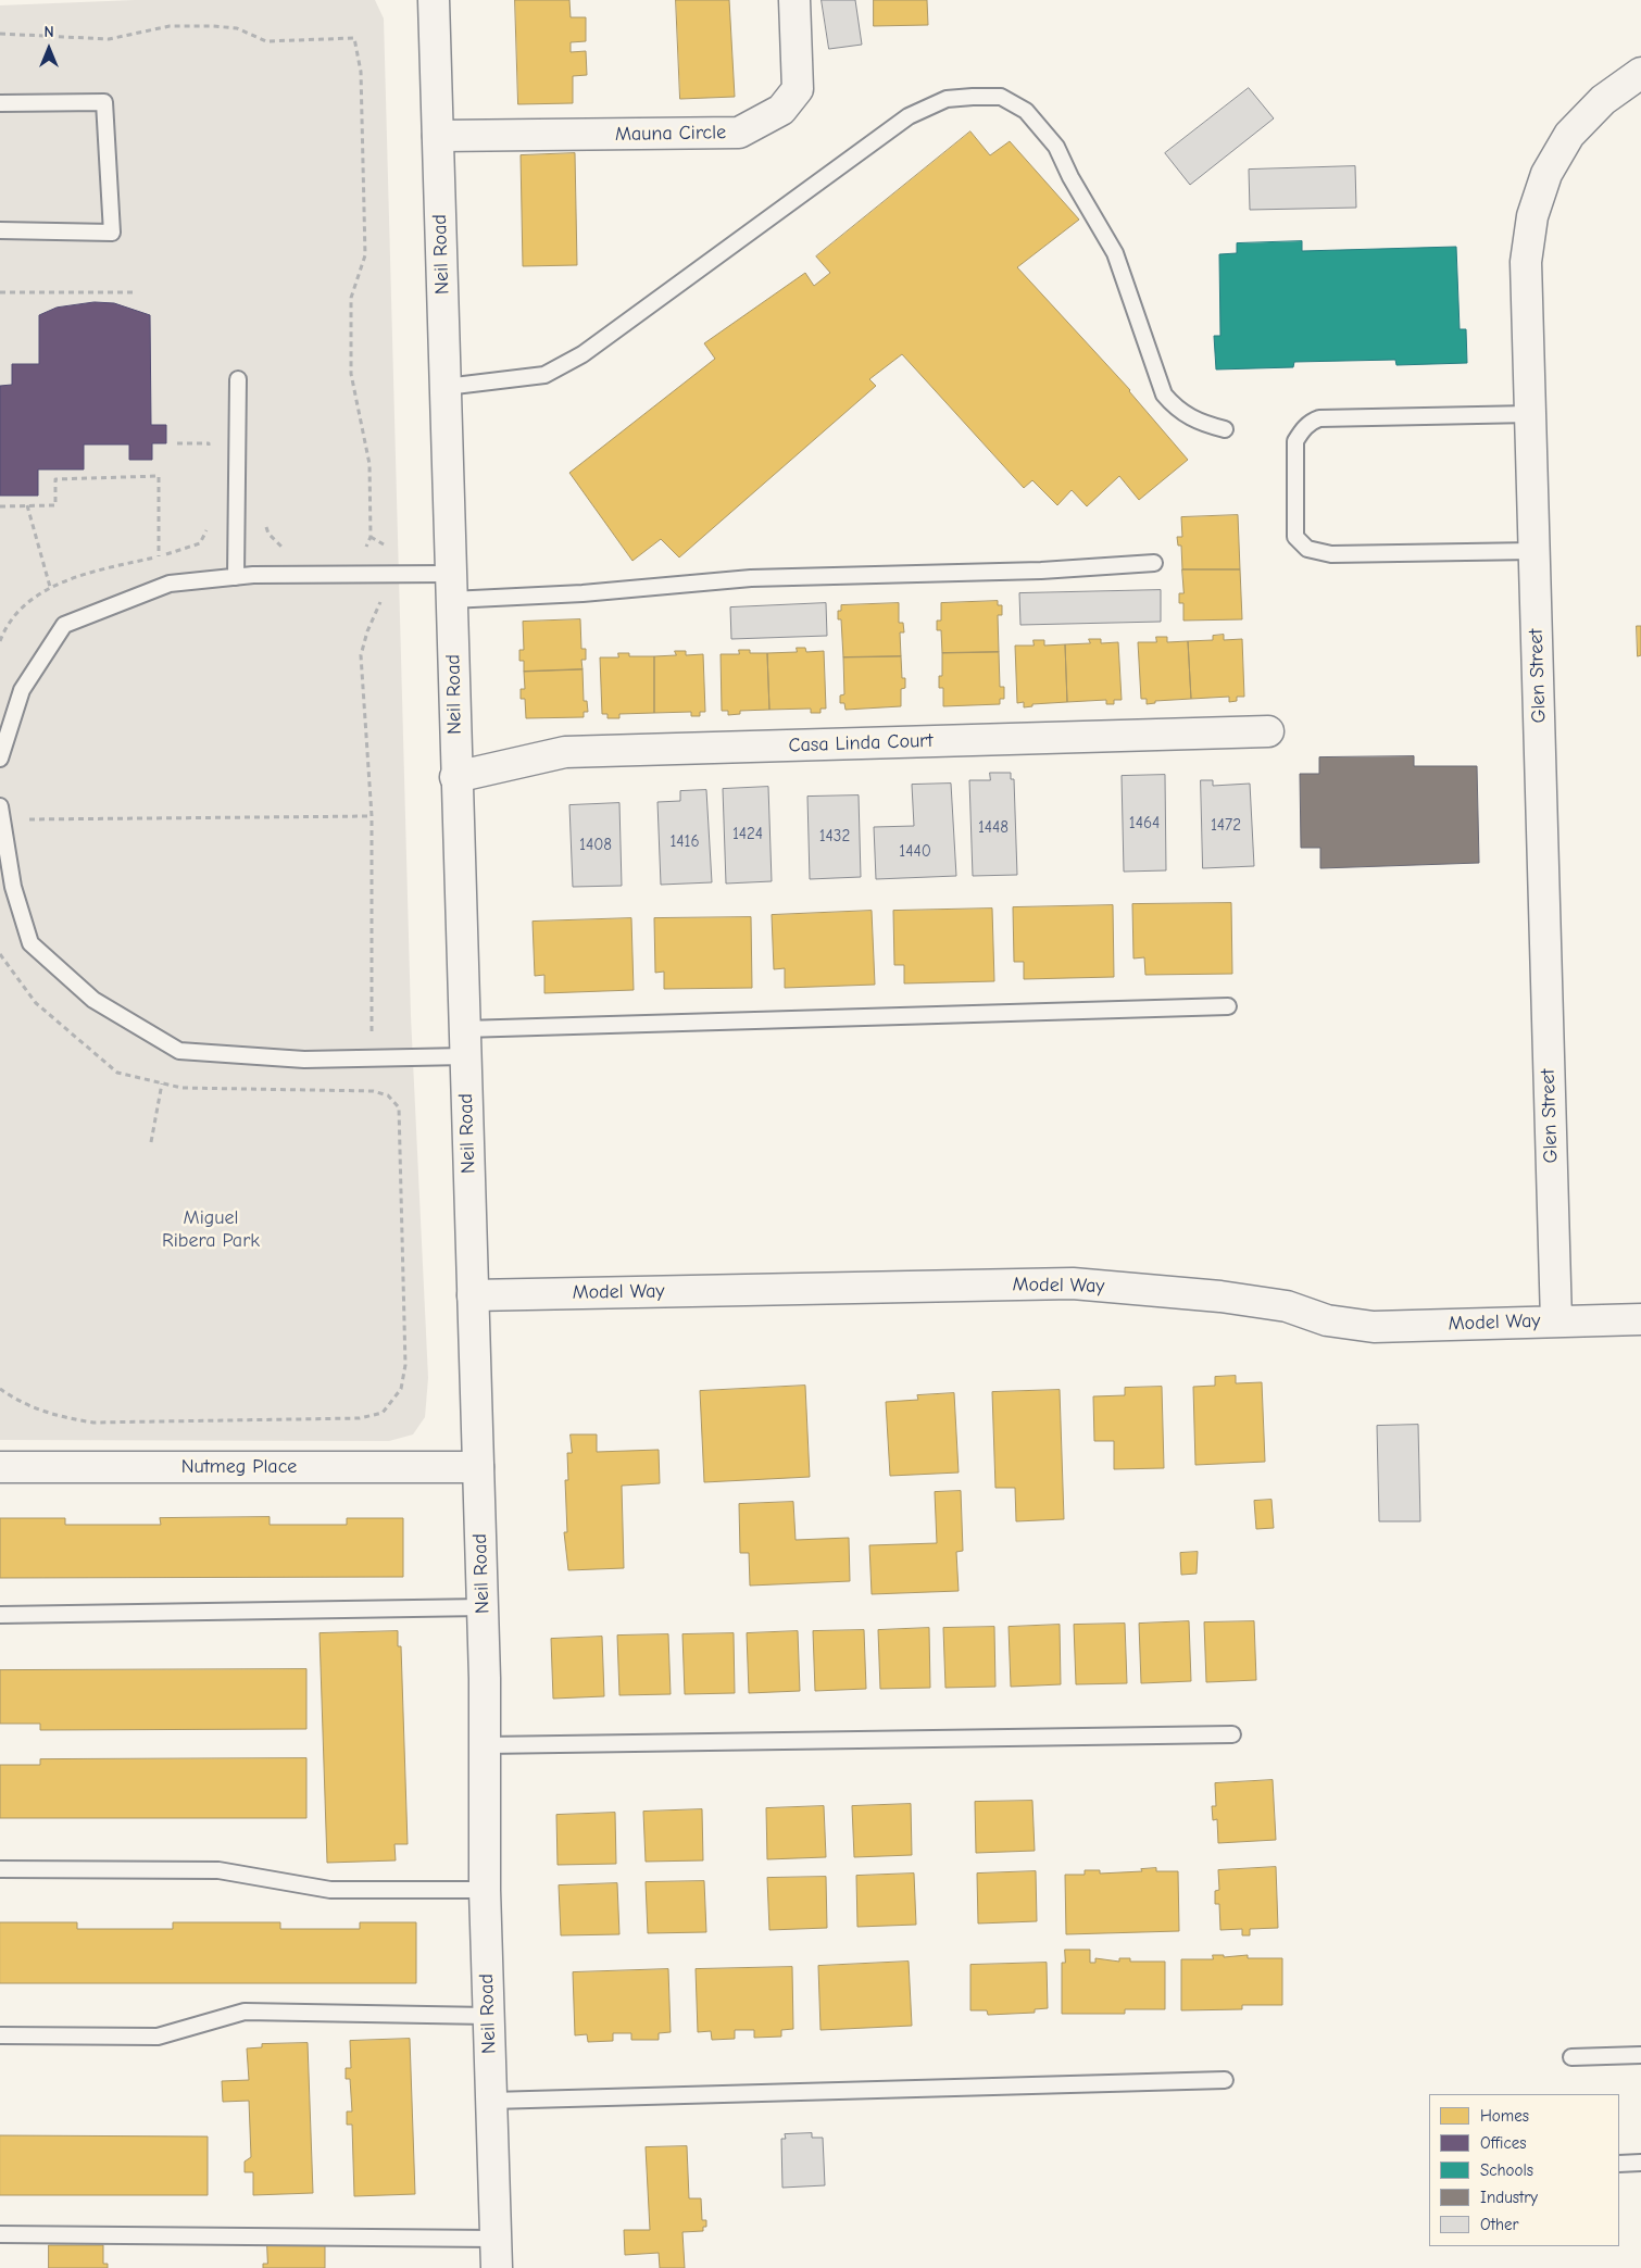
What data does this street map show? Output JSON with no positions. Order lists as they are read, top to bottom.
{
  "streets": {
    "street": [
      "Mauna Circle",
      "Neil Road",
      "Glen Street",
      "Casa Linda Court",
      "Model Way",
      "Nutmeg Place"
    ]
  },
  "crossings": [
    ["Mauna Circle", "Neil Road"],
    ["Neil Road", "Casa Linda Court"],
    ["Neil Road", "Model Way"],
    ["Neil Road", "Nutmeg Place"],
    ["Glen Street", "Model Way"]
  ],
  "parks": ["Miguel Ribera Park"],
  "house_numbers": [
    "1464",
    "1472",
    "1448",
    "1424",
    "1432",
    "1416",
    "1408",
    "1440"
  ],
  "legend": [
    "Homes",
    "Offices",
    "Schools",
    "Industry",
    "Other"
  ],
  "north": "top"
}
